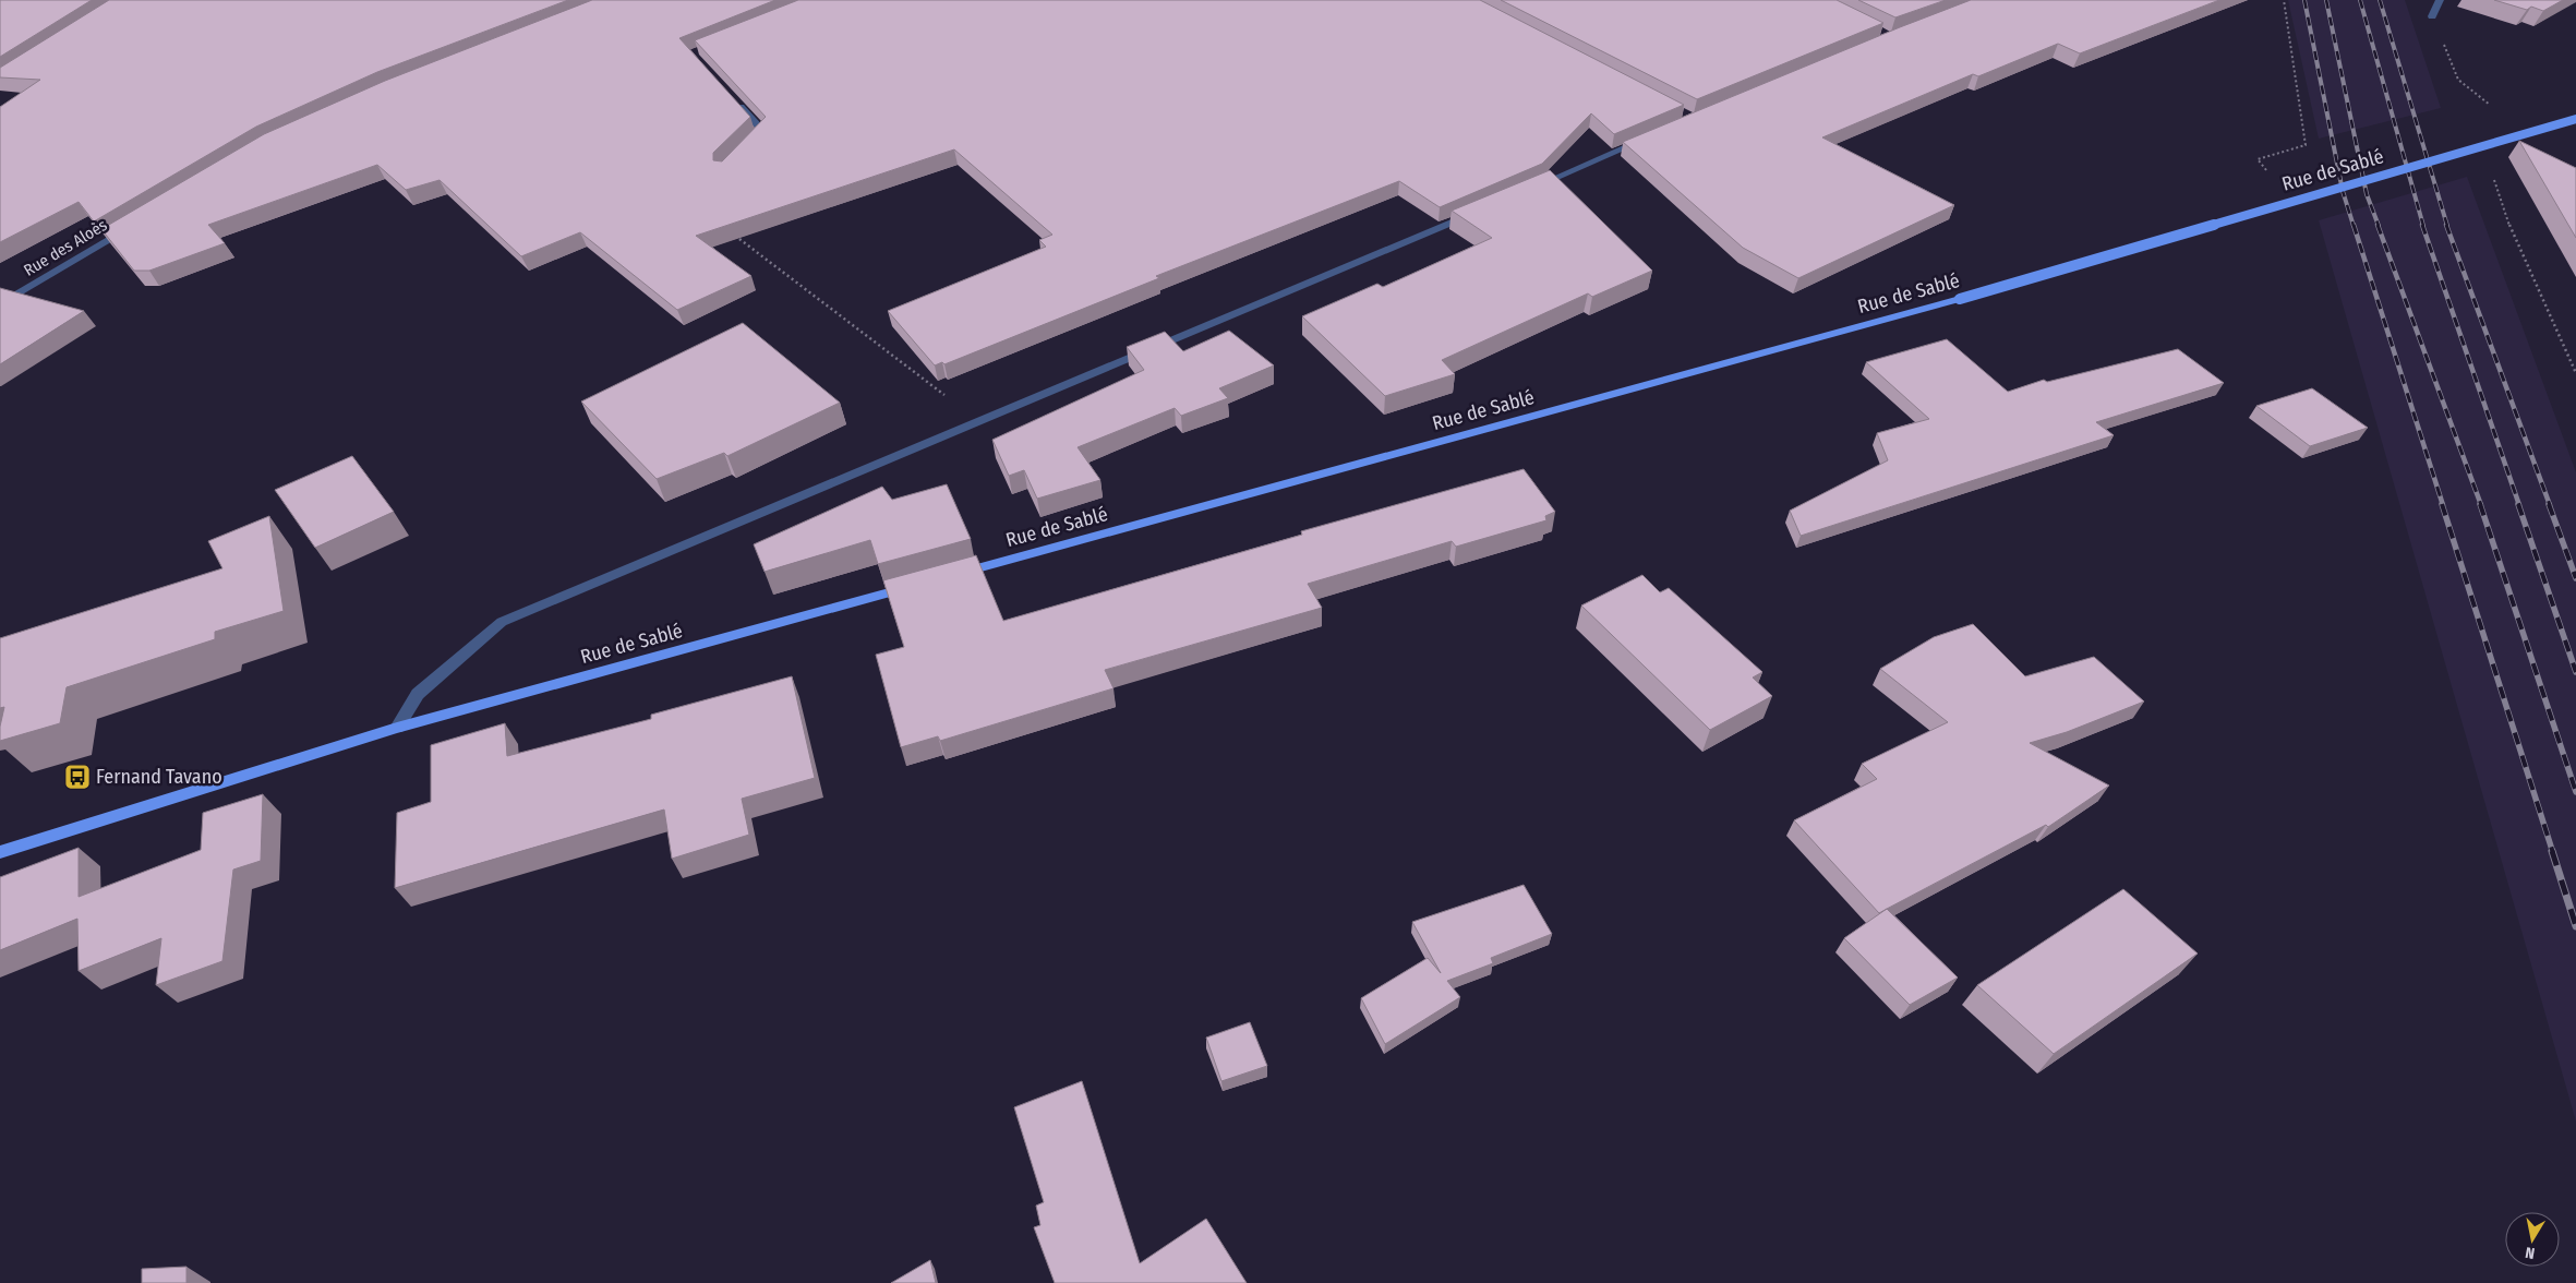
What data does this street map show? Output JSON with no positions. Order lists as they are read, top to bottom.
{
  "streets": {
    "main road": ["Rue de Sablé"],
    "street": ["Rue des Aloès"]
  },
  "places": {
    "bus stop": ["Fernand Tavano"]
  },
  "north": "bottom"
}
